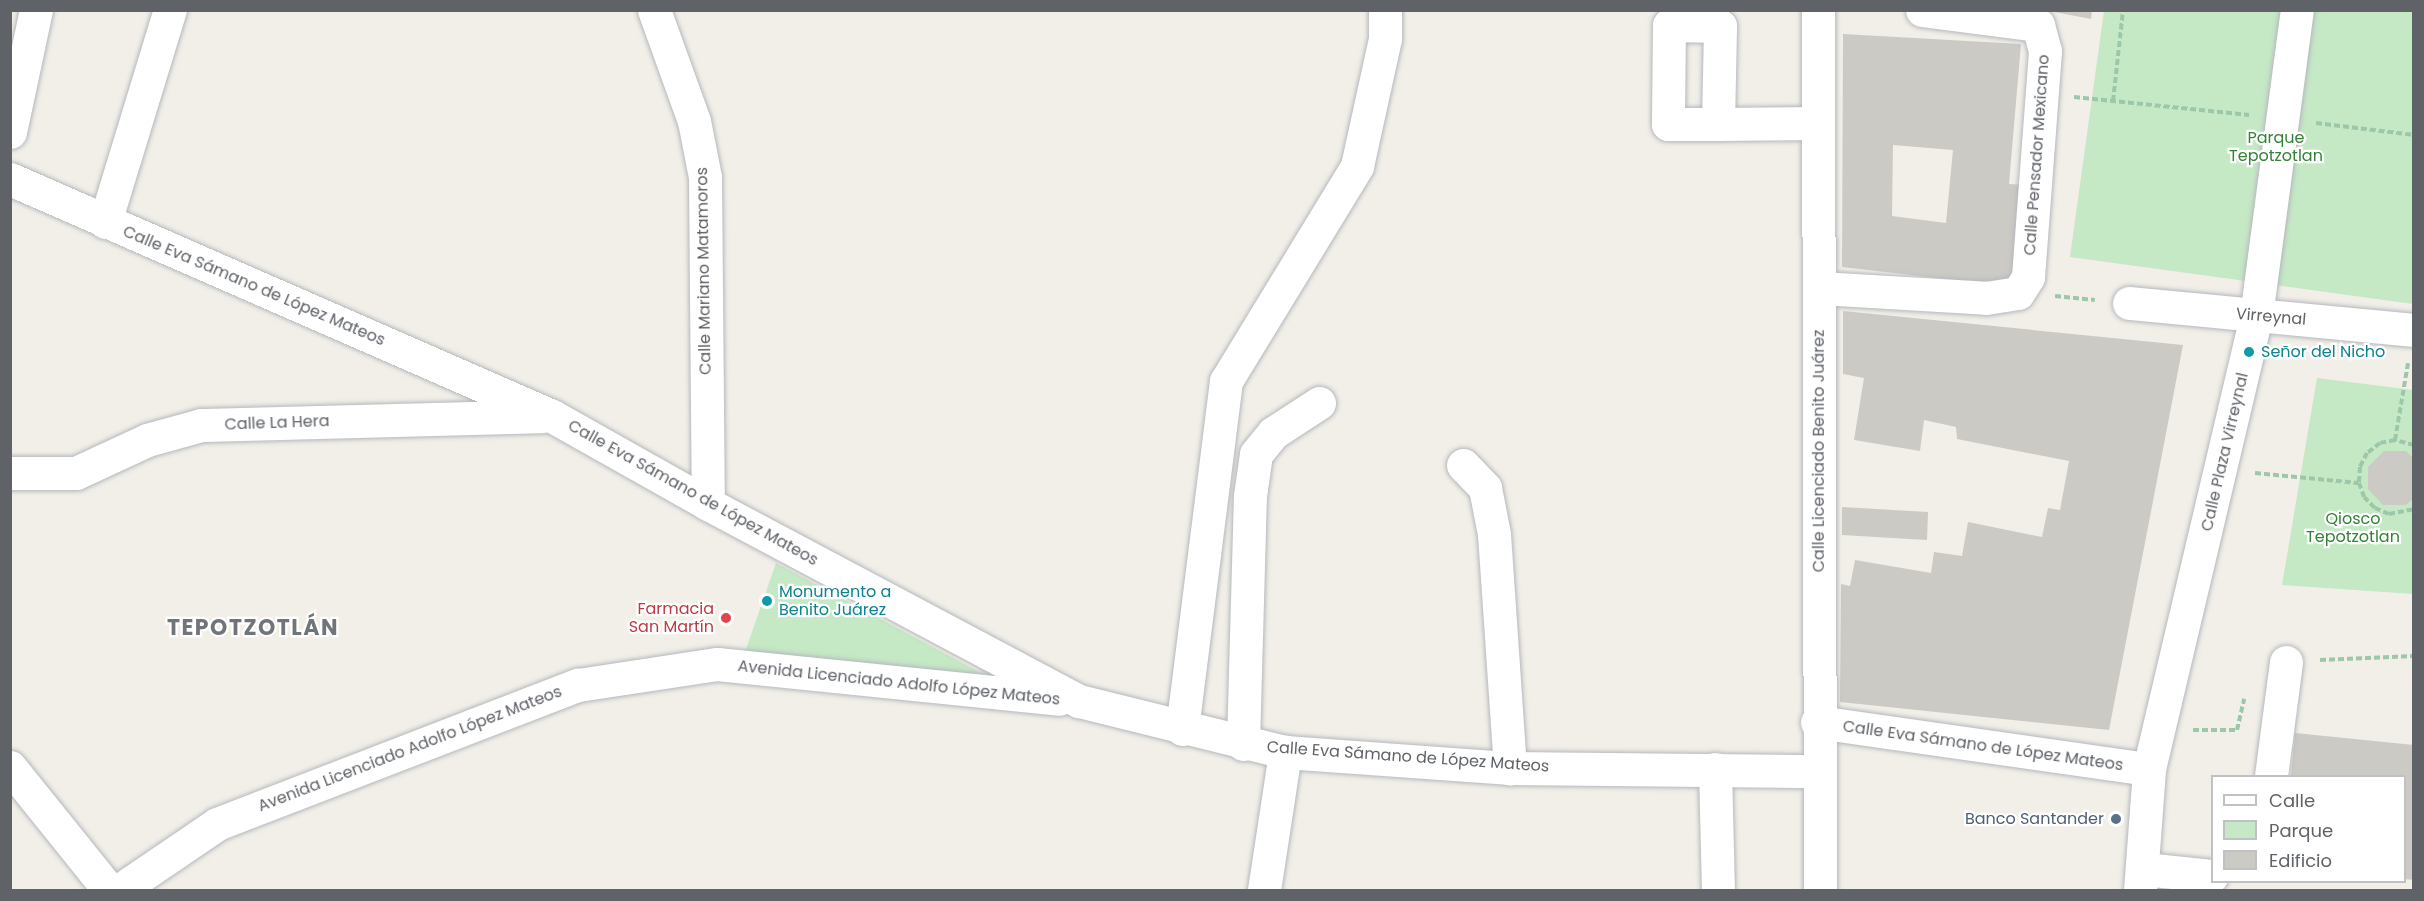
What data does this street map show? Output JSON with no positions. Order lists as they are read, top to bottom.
{
  "streets": {
    "street": [
      "Calle Pensador Mexicano",
      "Calle Mariano Matamoros",
      "Calle Eva Sámano de López Mateos",
      "Virreynal",
      "Calle La Hera",
      "Calle Licenciado Benito Juárez",
      "Calle Plaza Virreynal",
      "Avenida Licenciado Adolfo López Mateos"
    ]
  },
  "crossings": [
    ["Calle Mariano Matamoros", "Calle Eva Sámano de López Mateos"],
    ["Calle Eva Sámano de López Mateos", "Calle La Hera"],
    ["Calle Eva Sámano de López Mateos", "Calle Licenciado Benito Juárez"],
    ["Calle Eva Sámano de López Mateos", "Calle Plaza Virreynal"],
    ["Calle Eva Sámano de López Mateos", "Avenida Licenciado Adolfo López Mateos"],
    ["Virreynal", "Calle Plaza Virreynal"]
  ],
  "districts": ["TEPOTZOTLÁN"],
  "parks": ["Parque Tepotzotlan", "Qiosco Tepotzotlan"],
  "places": [
    "Señor del Nicho",
    "Monumento a Benito Juárez",
    "Farmacia San Martín",
    "Banco Santander"
  ],
  "legend": ["Calle", "Parque", "Edificio"]
}
